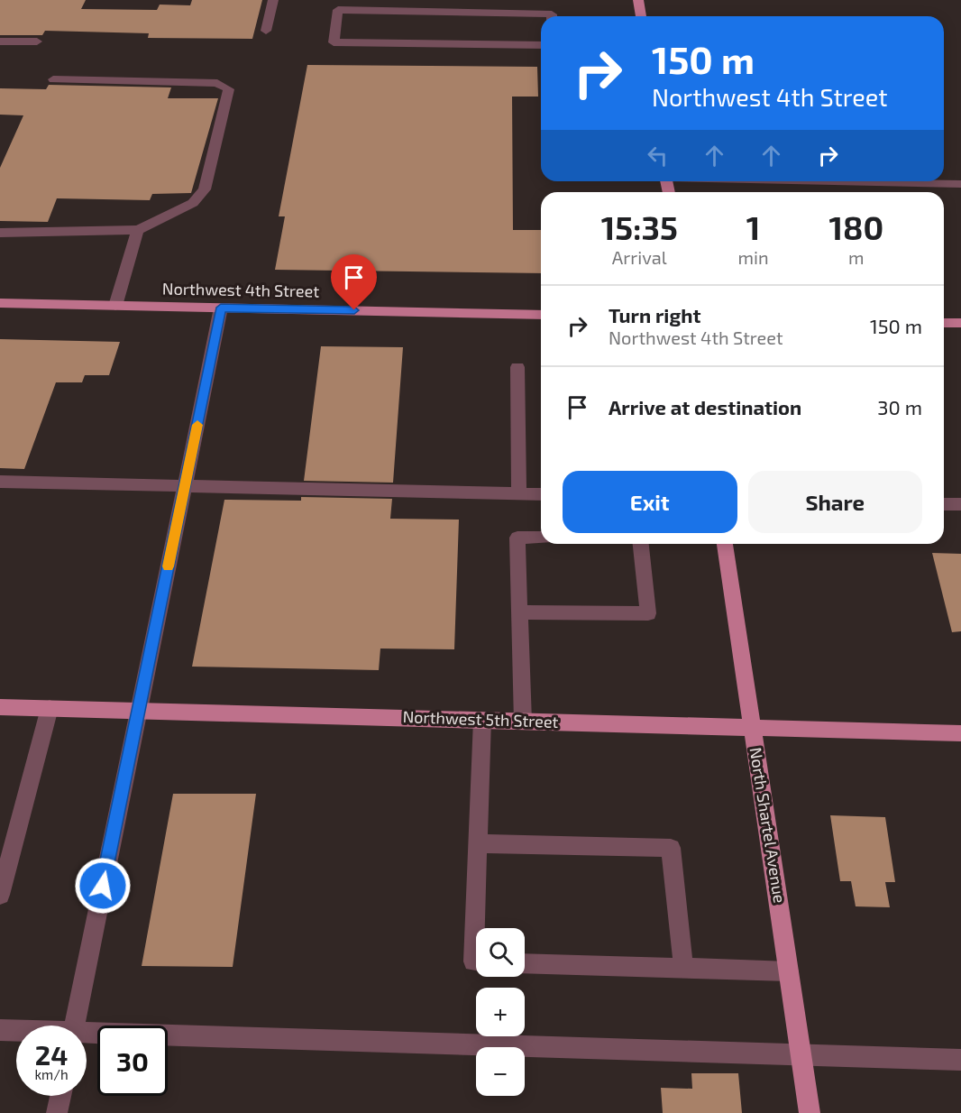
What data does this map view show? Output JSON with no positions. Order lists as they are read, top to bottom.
{
  "streets": {
    "main road": ["Northwest 4th Street", "Northwest 5th Street", "North Shartel Avenue"]
  },
  "crossings": [
    ["Northwest 5th Street", "North Shartel Avenue"]
  ],
  "page": {
    "turn": ["150 m", "Northwest 4th Street"],
    "eta": [
      "15:35",
      "Arrival",
      "1",
      "min",
      "180",
      "m"
    ],
    "list": [
      {
        "name": "Turn right",
        "note": "Northwest 4th Street",
        "value": "150 m"
      },
      {
        "name": "Arrive at destination",
        "value": "30 m"
      }
    ],
    "buttons": ["Exit", "Share"],
    "map_buttons": ["+", "−"],
    "speed": "24 km/h",
    "limit": "30"
  }
}
